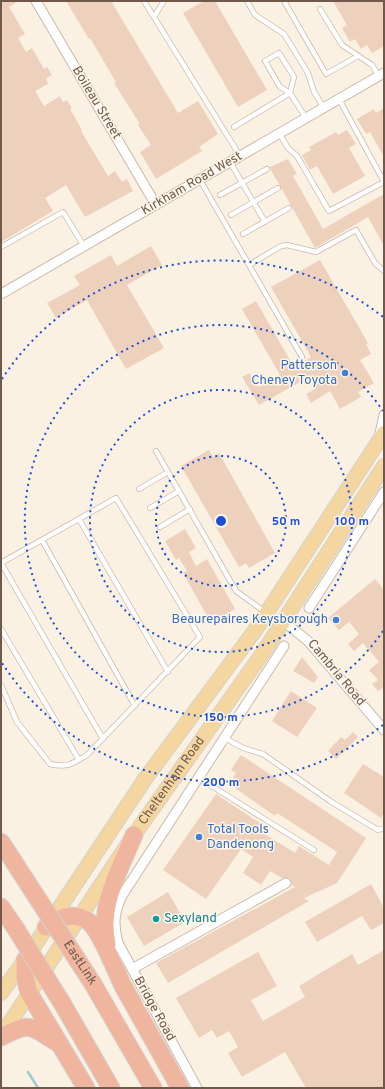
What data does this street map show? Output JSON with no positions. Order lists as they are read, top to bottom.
{
  "streets": {
    "highway": ["EastLink"],
    "main road": ["Cheltenham Road"],
    "street": [
      "Boileau Street",
      "Kirkham Road West",
      "Cambria Road",
      "Bridge Road"
    ]
  },
  "crossings": [
    ["Boileau Street", "Kirkham Road West"],
    ["Cambria Road", "Cheltenham Road"],
    ["Cheltenham Road", "Bridge Road"]
  ],
  "places": [
    "Patterson Cheney Toyota",
    "Beaurepaires Keysborough",
    "Total Tools Dandenong",
    "Sexyland"
  ],
  "rings": [
    "50 m",
    "100 m",
    "150 m",
    "200 m"
  ]
}
